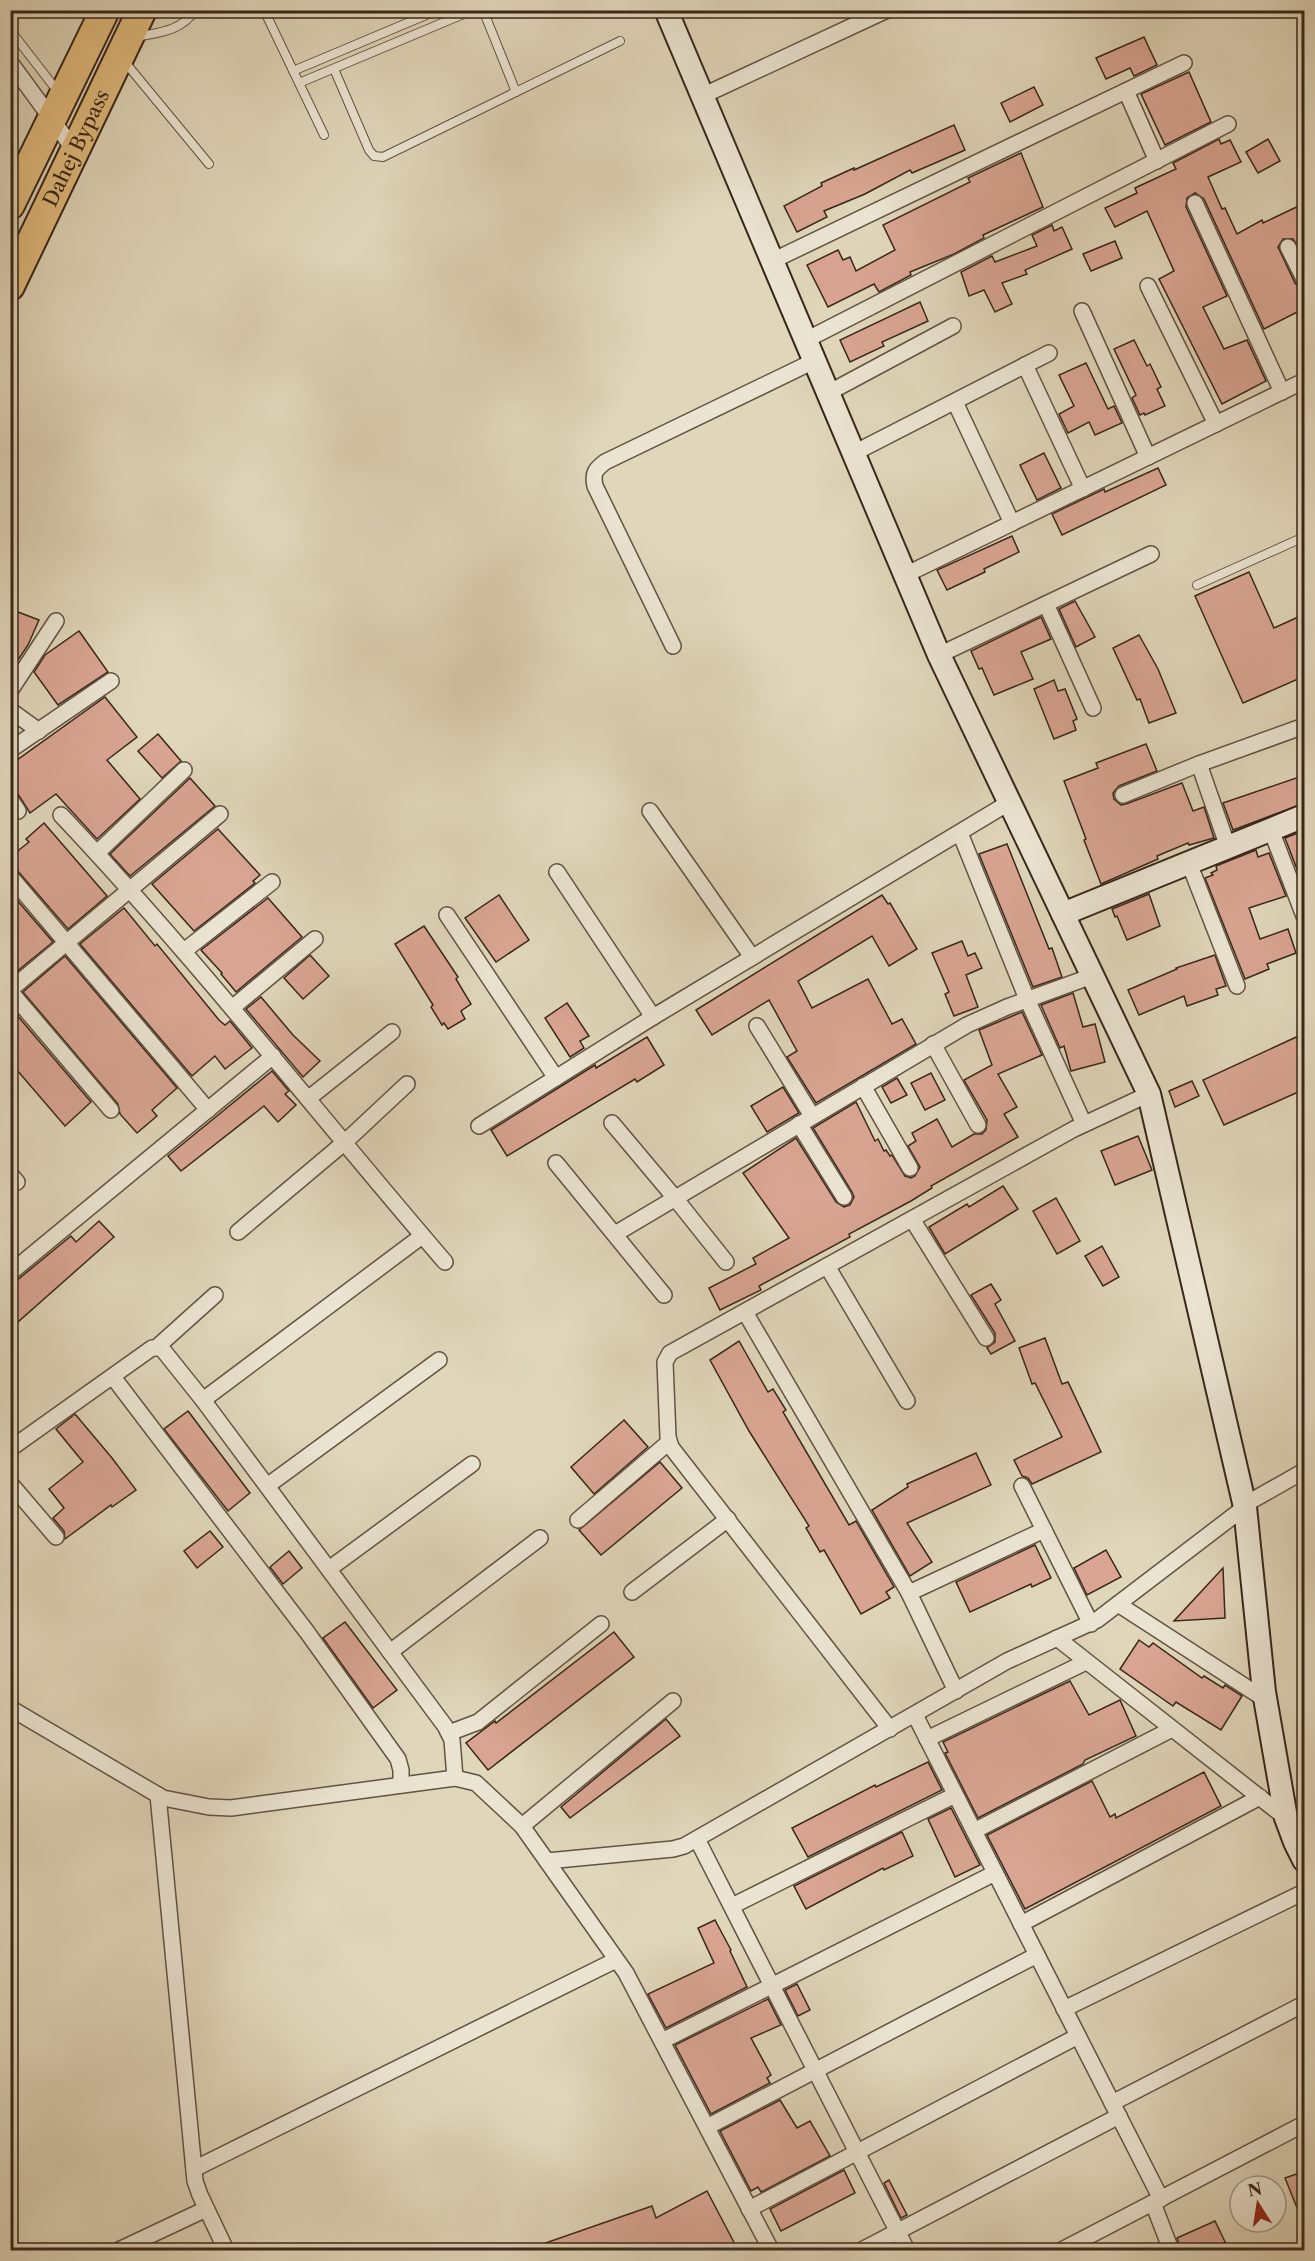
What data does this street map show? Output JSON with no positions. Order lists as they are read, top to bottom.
{
  "streets": {
    "highway": ["Dahej Bypass"]
  },
  "north": "top"
}
